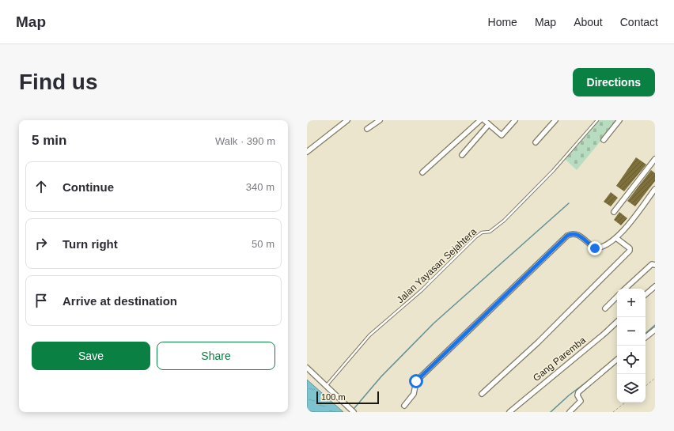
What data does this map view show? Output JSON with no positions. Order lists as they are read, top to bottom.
{
  "streets": {
    "street": ["Gang Paremba"],
    "lane": ["Jalan Yayasan Sejahtera"]
  },
  "scale_bar": "100 m",
  "page": {
    "header": "Map",
    "nav": [
      "Home",
      "Map",
      "About",
      "Contact"
    ],
    "buttons": [
      "Directions",
      ["Save", "Share"]
    ],
    "title": "Find us",
    "heading": ["5 min", "Walk · 390 m"],
    "list": [
      ["Continue", "340 m"],
      ["Turn right", "50 m"],
      "Arrive at destination"
    ],
    "map_buttons": ["+", "−"],
    "scale": "100 m"
  }
}
